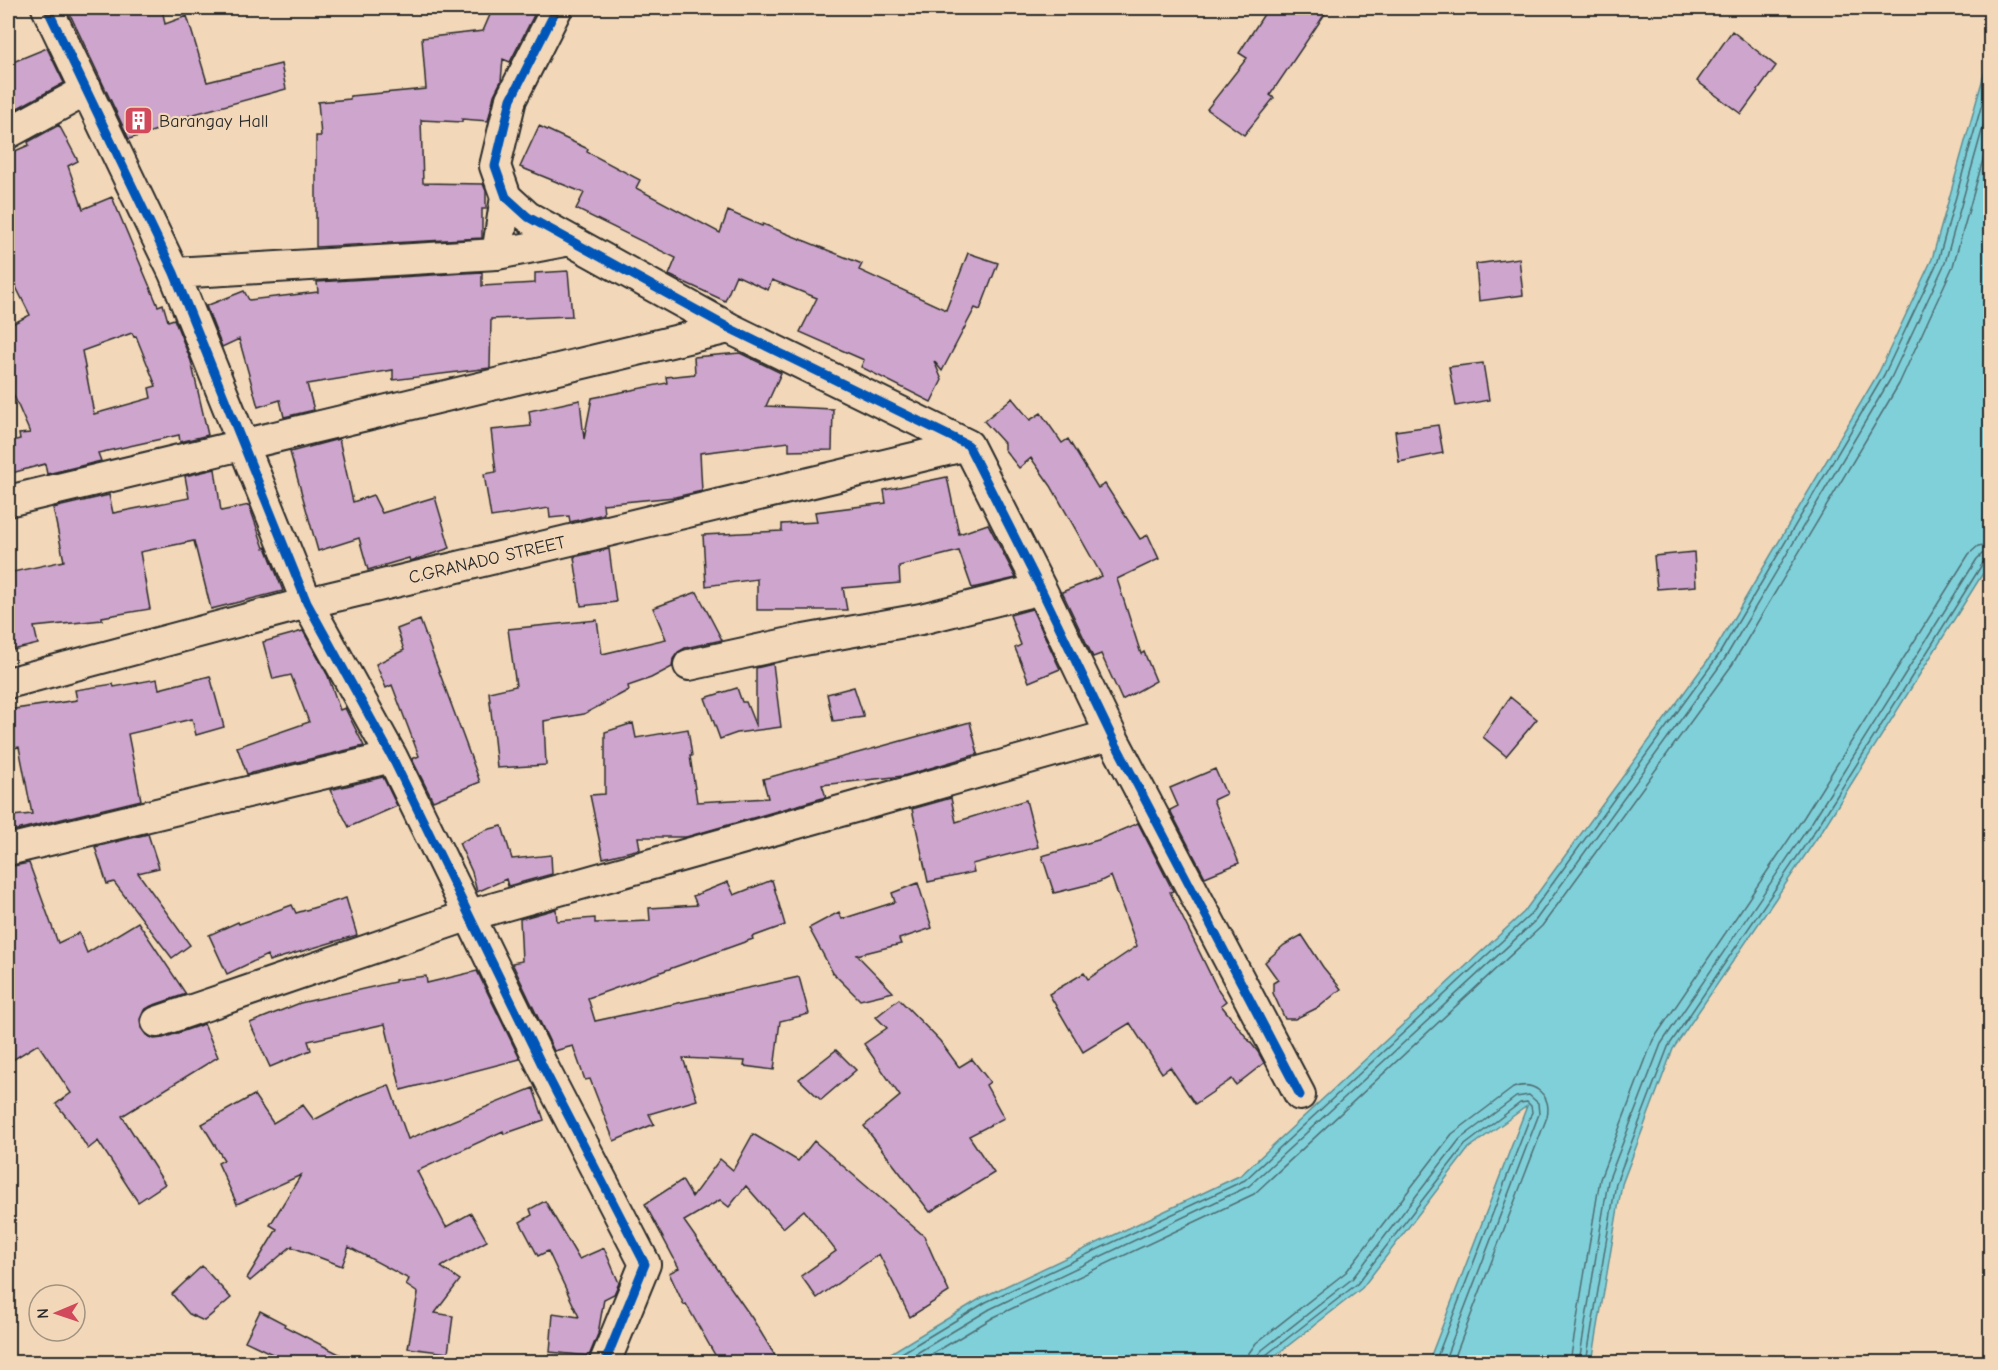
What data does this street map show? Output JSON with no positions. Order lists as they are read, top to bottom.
{
  "streets": {
    "street": ["C.GRANADO STREET"]
  },
  "places": {
    "building": ["Barangay Hall"]
  },
  "north": "left"
}
